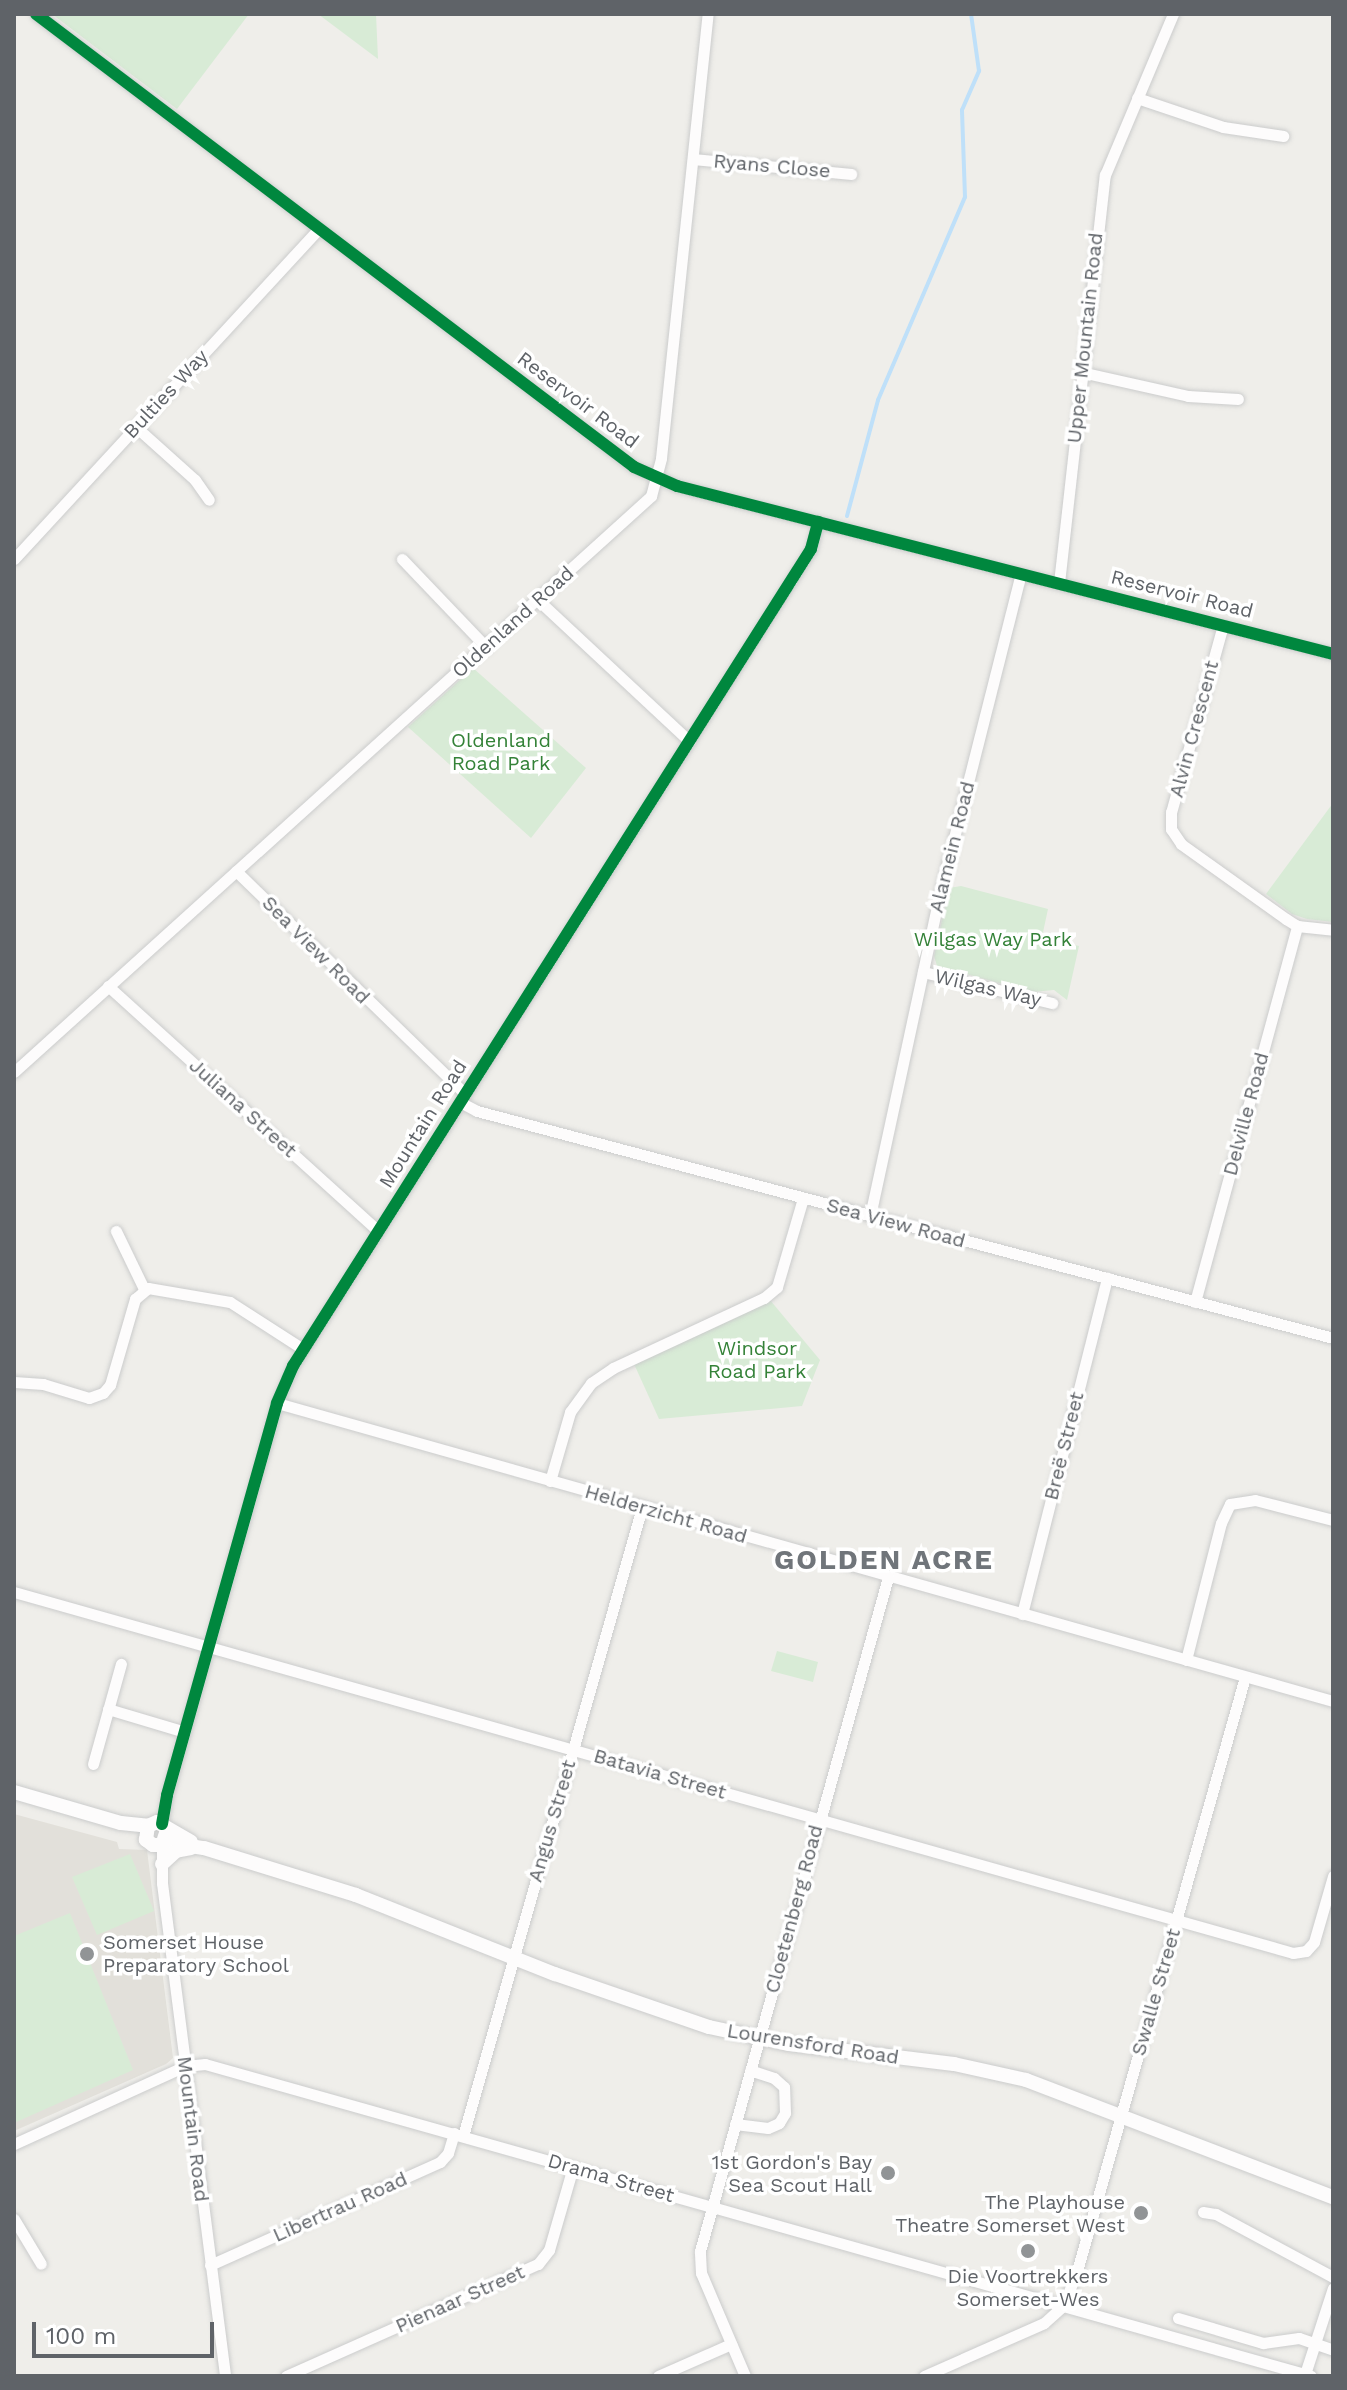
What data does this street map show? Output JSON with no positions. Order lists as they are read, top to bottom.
{
  "streets": {
    "street": [
      "Ryans Close",
      "Upper Mountain Road",
      "Bulties Way",
      "Reservoir Road",
      "Oldenland Road",
      "Alvin Crescent",
      "Alamein Road",
      "Sea View Road",
      "Wilgas Way",
      "Juliana Street",
      "Delville Road",
      "Mountain Road",
      "Breë Street",
      "Helderzicht Road",
      "Batavia Street",
      "Angus Street",
      "Cloetenberg Road",
      "Swalle Street",
      "Lourensford Road",
      "Drama Street",
      "Libertrau Road",
      "Pienaar Street"
    ]
  },
  "crossings": [
    ["Ryans Close", "Oldenland Road"],
    ["Upper Mountain Road", "Reservoir Road"],
    ["Bulties Way", "Reservoir Road"],
    ["Reservoir Road", "Oldenland Road"],
    ["Reservoir Road", "Alvin Crescent"],
    ["Reservoir Road", "Alamein Road"],
    ["Reservoir Road", "Mountain Road"],
    ["Oldenland Road", "Sea View Road"],
    ["Oldenland Road", "Juliana Street"],
    ["Alvin Crescent", "Delville Road"],
    ["Alamein Road", "Sea View Road"],
    ["Alamein Road", "Wilgas Way"],
    ["Sea View Road", "Delville Road"],
    ["Sea View Road", "Mountain Road"],
    ["Sea View Road", "Breë Street"],
    ["Juliana Street", "Mountain Road"],
    ["Mountain Road", "Helderzicht Road"],
    ["Mountain Road", "Batavia Street"],
    ["Mountain Road", "Lourensford Road"],
    ["Mountain Road", "Drama Street"],
    ["Mountain Road", "Libertrau Road"],
    ["Breë Street", "Helderzicht Road"],
    ["Helderzicht Road", "Angus Street"],
    ["Helderzicht Road", "Cloetenberg Road"],
    ["Helderzicht Road", "Swalle Street"],
    ["Batavia Street", "Angus Street"],
    ["Batavia Street", "Cloetenberg Road"],
    ["Batavia Street", "Swalle Street"],
    ["Angus Street", "Lourensford Road"],
    ["Angus Street", "Drama Street"],
    ["Angus Street", "Libertrau Road"],
    ["Cloetenberg Road", "Lourensford Road"],
    ["Cloetenberg Road", "Drama Street"],
    ["Swalle Street", "Lourensford Road"],
    ["Swalle Street", "Drama Street"],
    ["Drama Street", "Libertrau Road"],
    ["Drama Street", "Pienaar Street"]
  ],
  "districts": ["GOLDEN ACRE"],
  "parks": ["Oldenland Road Park", "Wilgas Way Park", "Windsor Road Park"],
  "places": [
    "Somerset House Preparatory School",
    "1st Gordon's Bay Sea Scout Hall",
    "The Playhouse Theatre Somerset West",
    "Die Voortrekkers Somerset-Wes"
  ],
  "scale_bar": "100 m"
}
